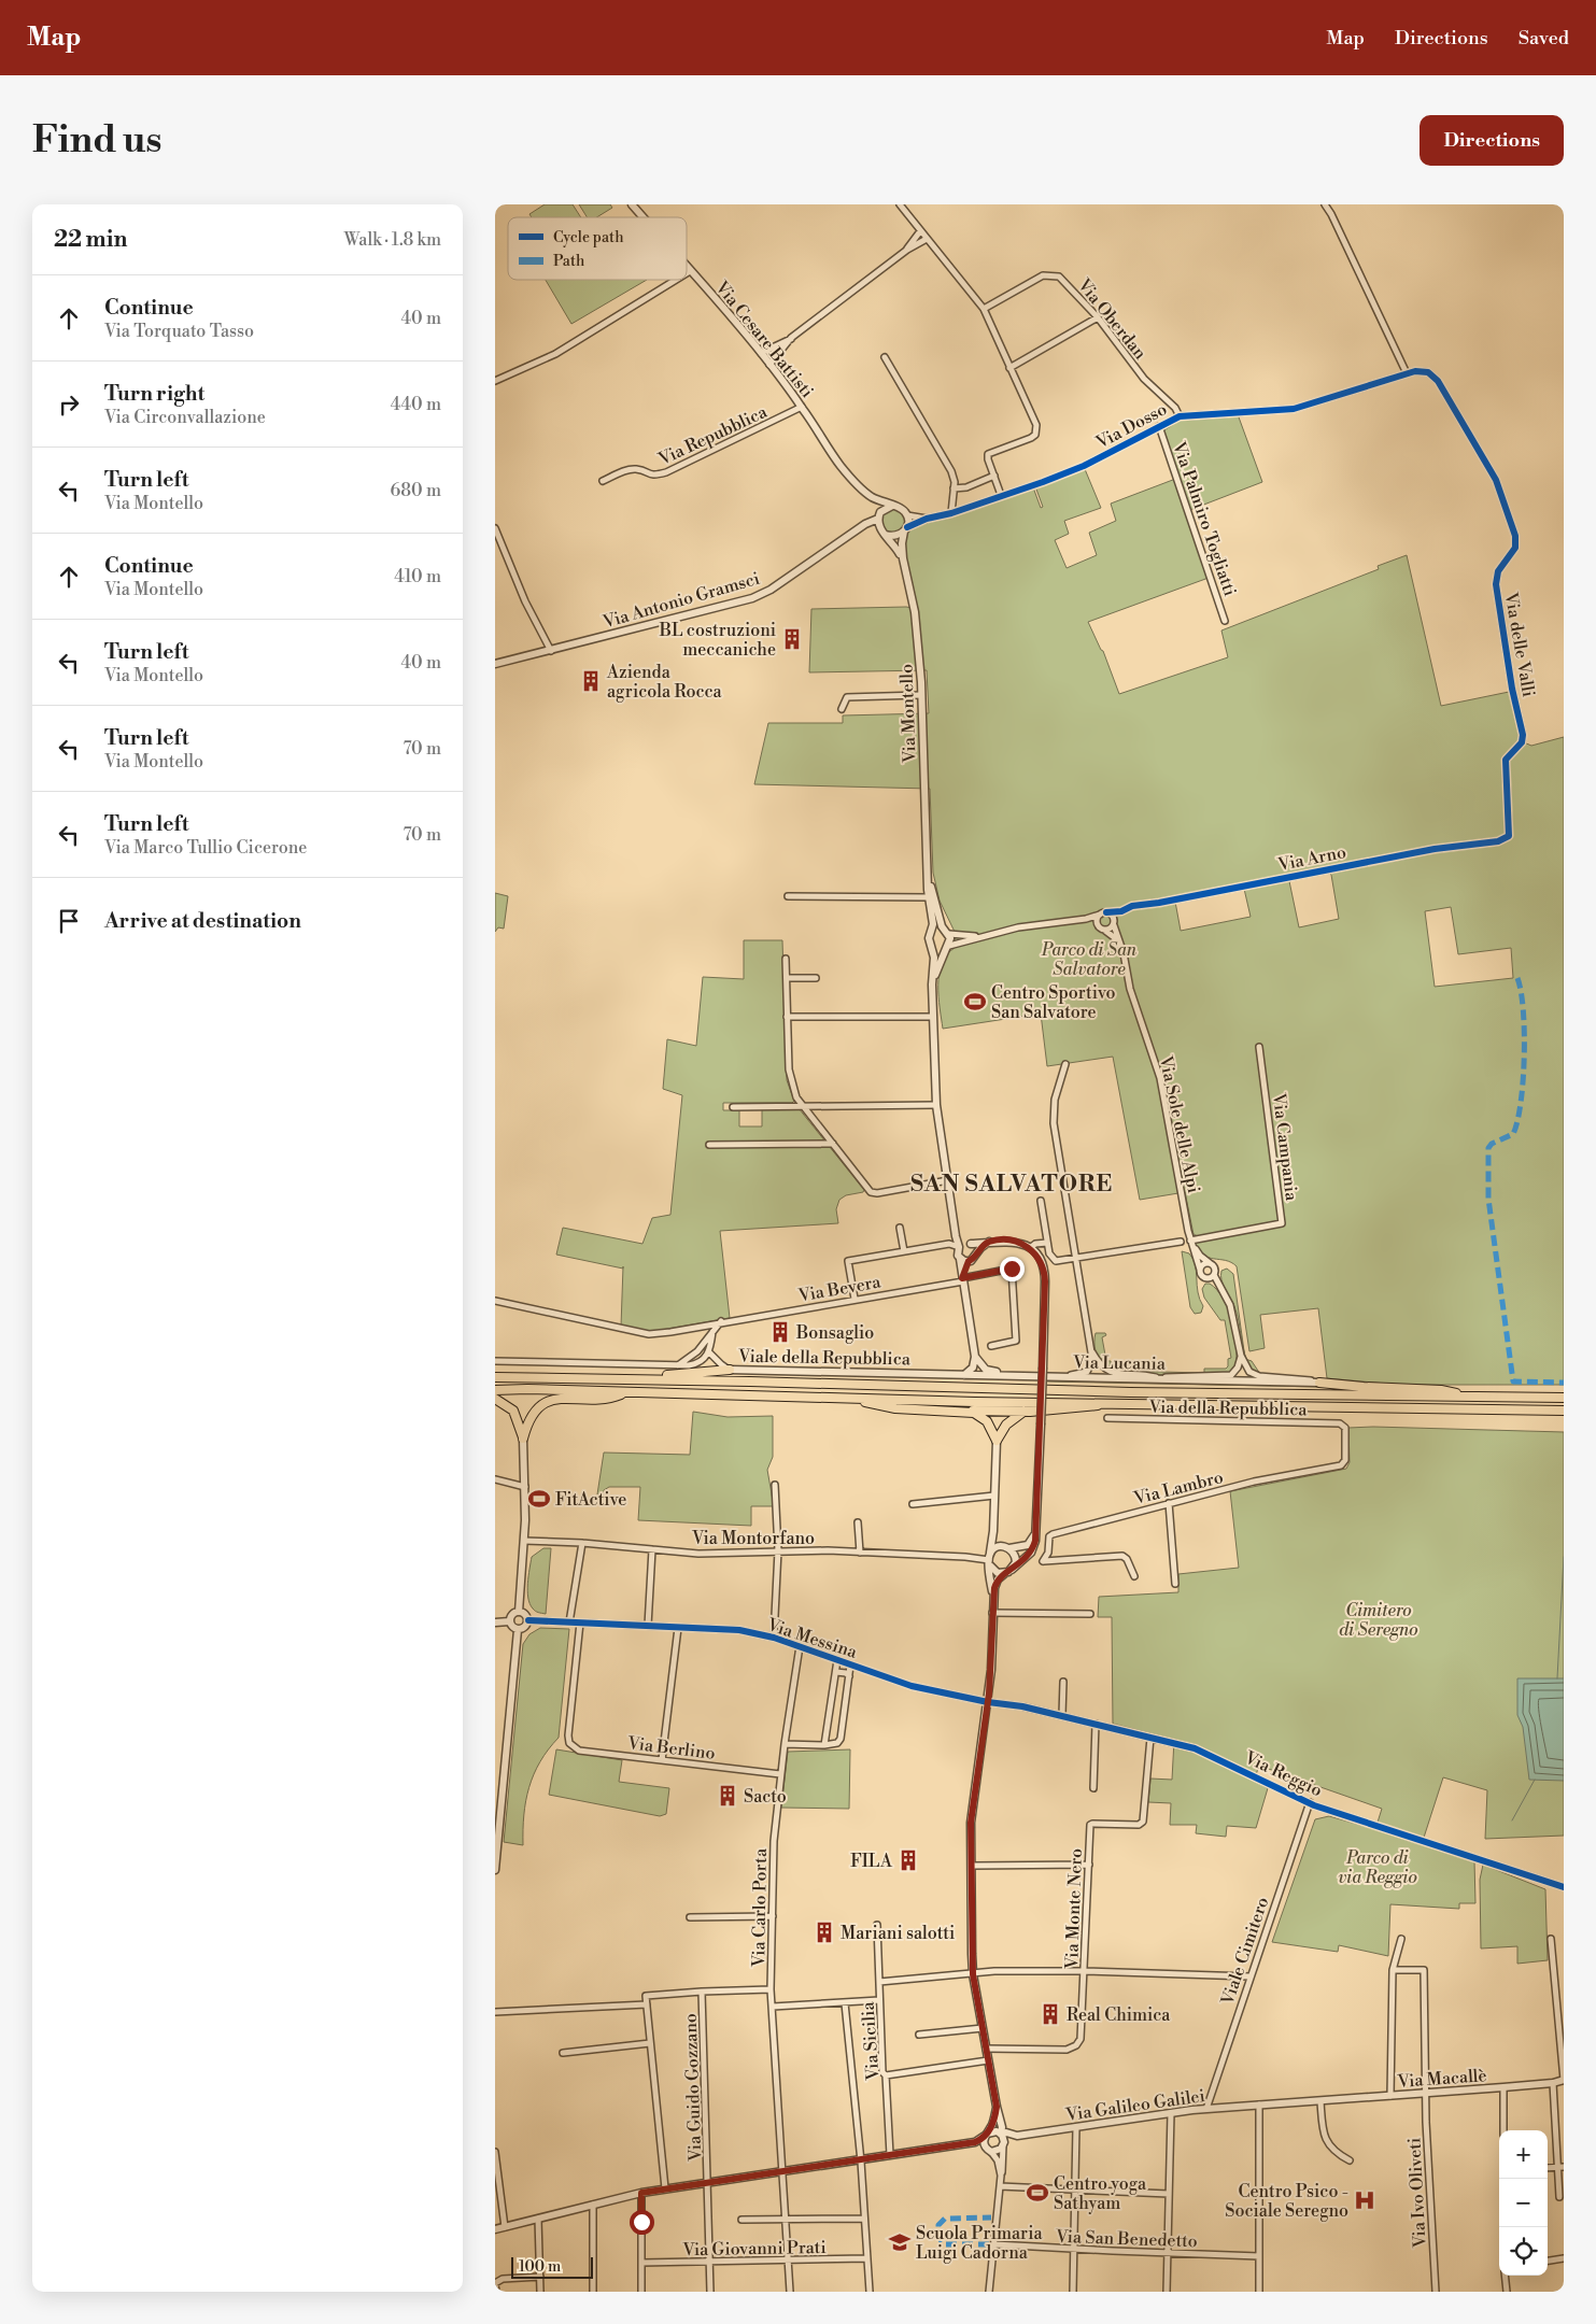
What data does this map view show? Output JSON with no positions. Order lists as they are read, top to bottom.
{
  "streets": {
    "street": [
      "Via Oberdan",
      "Via Cesare Battisti",
      "Via Dosso",
      "Via Repubblica",
      "Via Palmiro Togliatti",
      "Via Antonio Gramsci",
      "Via delle Valli",
      "Via Montello",
      "Via Arno",
      "Via Sole delle Alpi",
      "Via Campania",
      "Via Bevera",
      "Viale della Repubblica",
      "Via Lucania",
      "Via della Repubblica",
      "Via Lambro",
      "Via Montorfano",
      "Via Messina",
      "Via Berlino",
      "Via Reggio",
      "Via Carlo Porta",
      "Via Monte Nero",
      "Viale Cimitero",
      "Via Sicilia",
      "Via Macallè",
      "Via Guido Gozzano",
      "Via Galileo Galilei",
      "Via Ivo Oliveti",
      "Via San Benedetto",
      "Via Giovanni Prati"
    ]
  },
  "crossings": [
    ["Via Oberdan", "Via Dosso"],
    ["Via Cesare Battisti", "Via Dosso"],
    ["Via Cesare Battisti", "Via Repubblica"],
    ["Via Cesare Battisti", "Via Antonio Gramsci"],
    ["Via Cesare Battisti", "Via Montello"],
    ["Via Dosso", "Via Palmiro Togliatti"],
    ["Via Dosso", "Via Antonio Gramsci"],
    ["Via Dosso", "Via delle Valli"],
    ["Via Dosso", "Via Montello"],
    ["Via Antonio Gramsci", "Via Montello"],
    ["Via delle Valli", "Via Arno"],
    ["Via Arno", "Via Sole delle Alpi"],
    ["Via Sole delle Alpi", "Via Campania"],
    ["Viale della Repubblica", "Via Lucania"],
    ["Via della Repubblica", "Via Lambro"],
    ["Via Messina", "Via Berlino"],
    ["Via Messina", "Via Reggio"],
    ["Via Messina", "Via Carlo Porta"],
    ["Via Berlino", "Via Carlo Porta"],
    ["Via Reggio", "Via Monte Nero"],
    ["Via Reggio", "Viale Cimitero"],
    ["Via Carlo Porta", "Via Giovanni Prati"],
    ["Viale Cimitero", "Via Galileo Galilei"],
    ["Via Macallè", "Via Galileo Galilei"],
    ["Via Macallè", "Via Ivo Oliveti"],
    ["Via Guido Gozzano", "Via Giovanni Prati"]
  ],
  "districts": ["SAN SALVATORE"],
  "parks": ["Parco di San Salvatore", "Cimitero di Seregno", "Parco di via Reggio"],
  "places": {
    "building": [
      "BL costruzioni meccaniche",
      "Azienda agricola Rocca",
      "Bonsaglio",
      "Sacto",
      "FILA",
      "Mariani salotti",
      "Real Chimica"
    ],
    "sports": ["Centro Sportivo San Salvatore", "FitActive", "Centro yoga Sathyam"],
    "hospital": ["Centro Psico - Sociale Seregno"],
    "school or university": ["Scuola Primaria Luigi Cadorna"]
  },
  "legend": ["Cycle path", "Path"],
  "scale_bar": "100 m",
  "page": {
    "header": "Map",
    "nav": ["Map", "Directions", "Saved"],
    "buttons": "Directions",
    "title": "Find us",
    "heading": ["22 min", "Walk · 1.8 km"],
    "list": [
      ["Continue", "Via Torquato Tasso", "40 m"],
      ["Turn right", "Via Circonvallazione", "440 m"],
      ["Turn left", "Via Montello", "680 m"],
      ["Continue", "Via Montello", "410 m"],
      ["Turn left", "Via Montello", "40 m"],
      ["Turn left", "Via Montello", "70 m"],
      ["Turn left", "Via Marco Tullio Cicerone", "70 m"],
      "Arrive at destination"
    ],
    "map_buttons": ["+", "−"],
    "scale": "100 m"
  }
}
